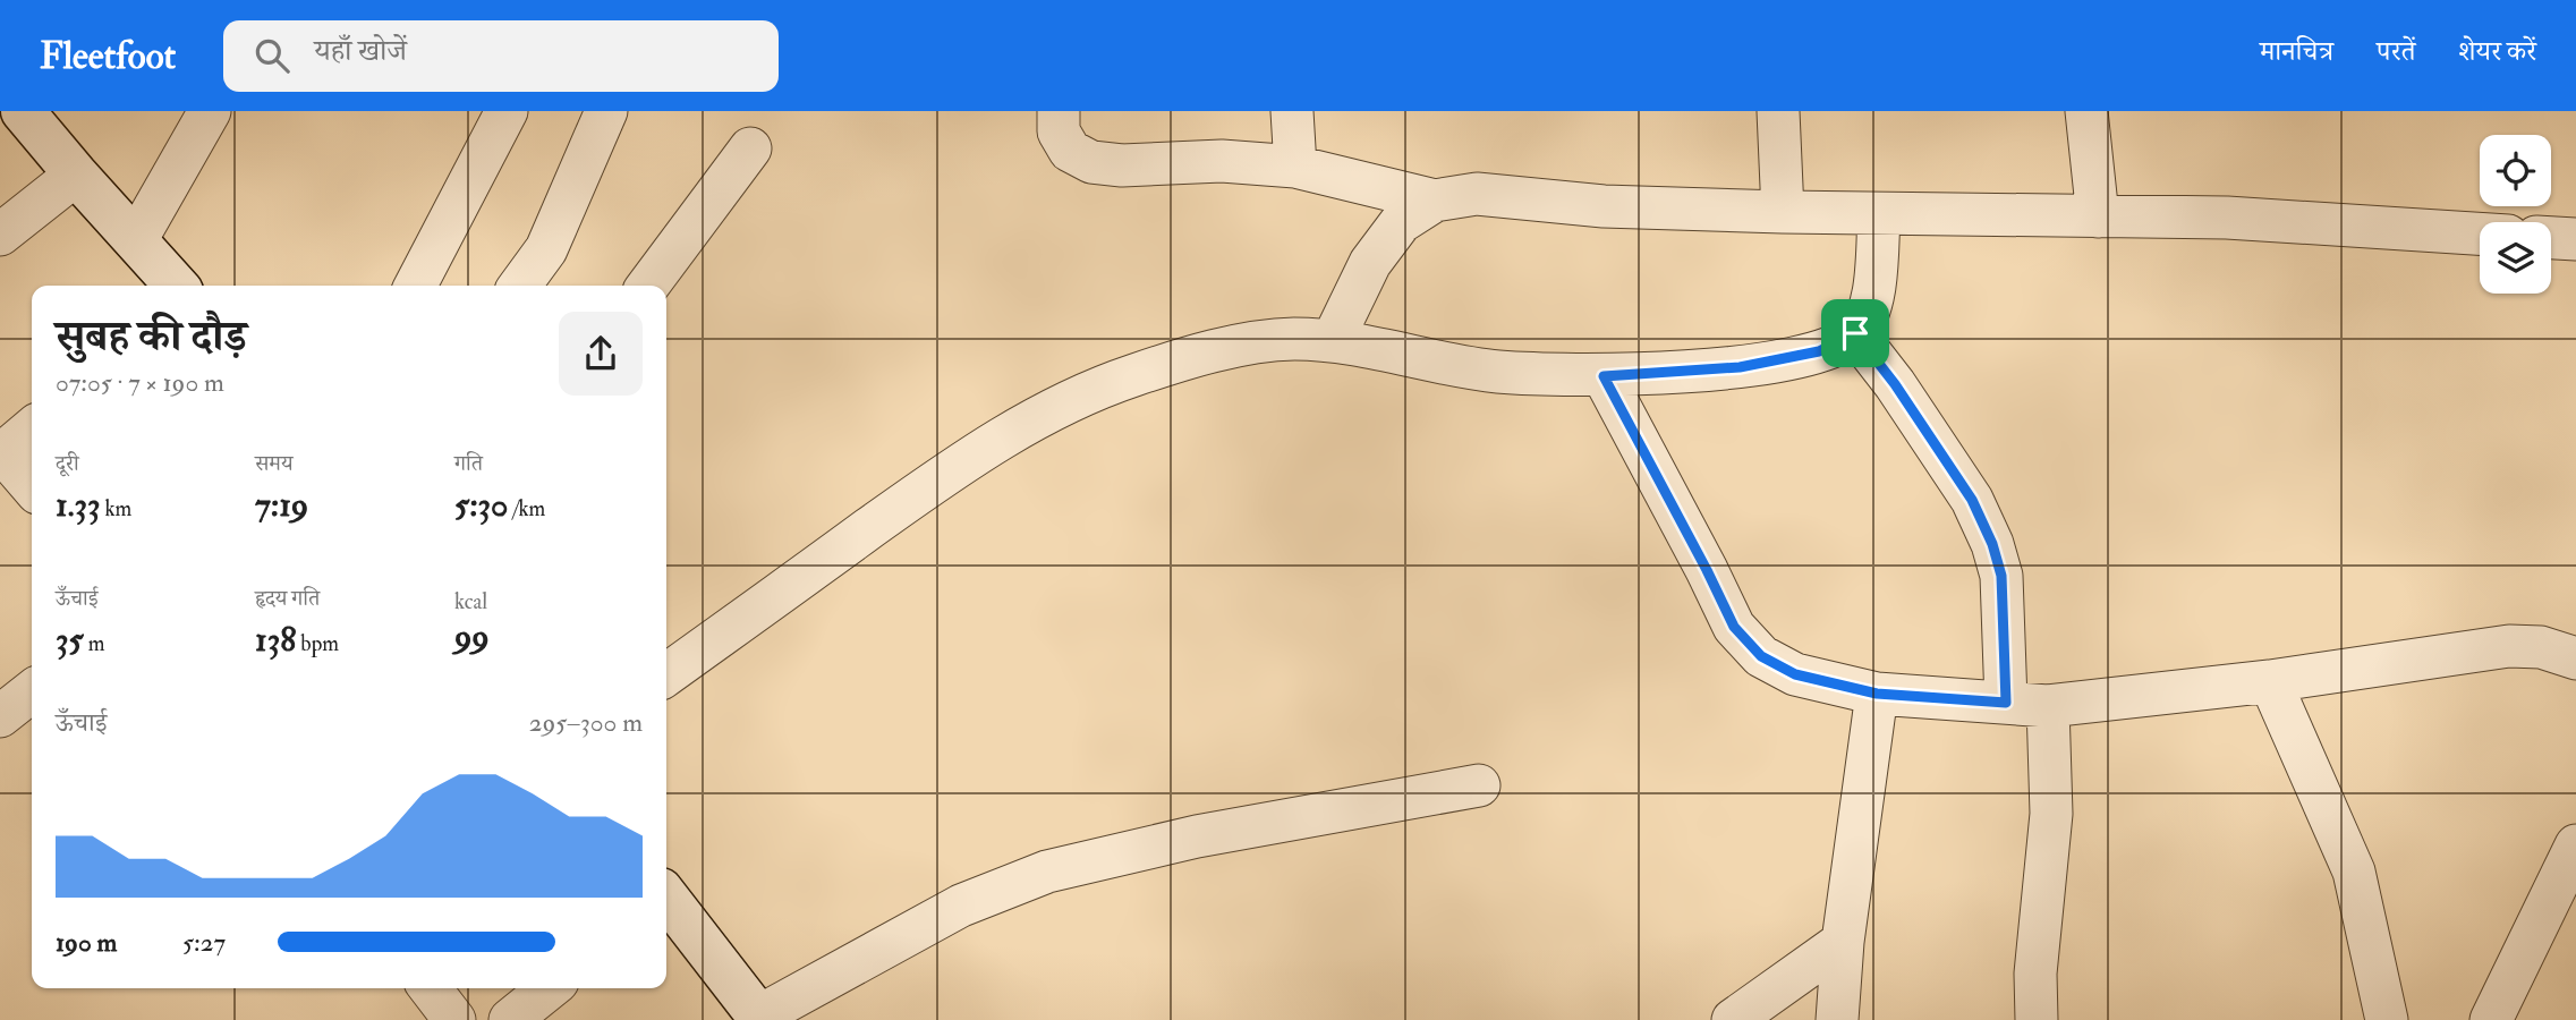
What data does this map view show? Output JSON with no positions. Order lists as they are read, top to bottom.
{
  "page": {
    "header": "Fleetfoot",
    "search": "यहाँ खोजें",
    "nav": ["मानचित्र", "परतें", "शेयर करें"],
    "heading": ["सुबह की दौड़", "07:05 · 7 × 190 m"],
    "stats": [
      ["दूरी", "1.33 km"],
      ["समय", "7:19"],
      ["गति", "5:30 /km"],
      ["ऊँचाई", "35 m"],
      ["हृदय गति", "138 bpm"],
      ["kcal", "99"]
    ],
    "chart": ["ऊँचाई", "295–300 m"],
    "list": [
      {
        "name": "190 m",
        "note": "5:27"
      }
    ]
  }
}
